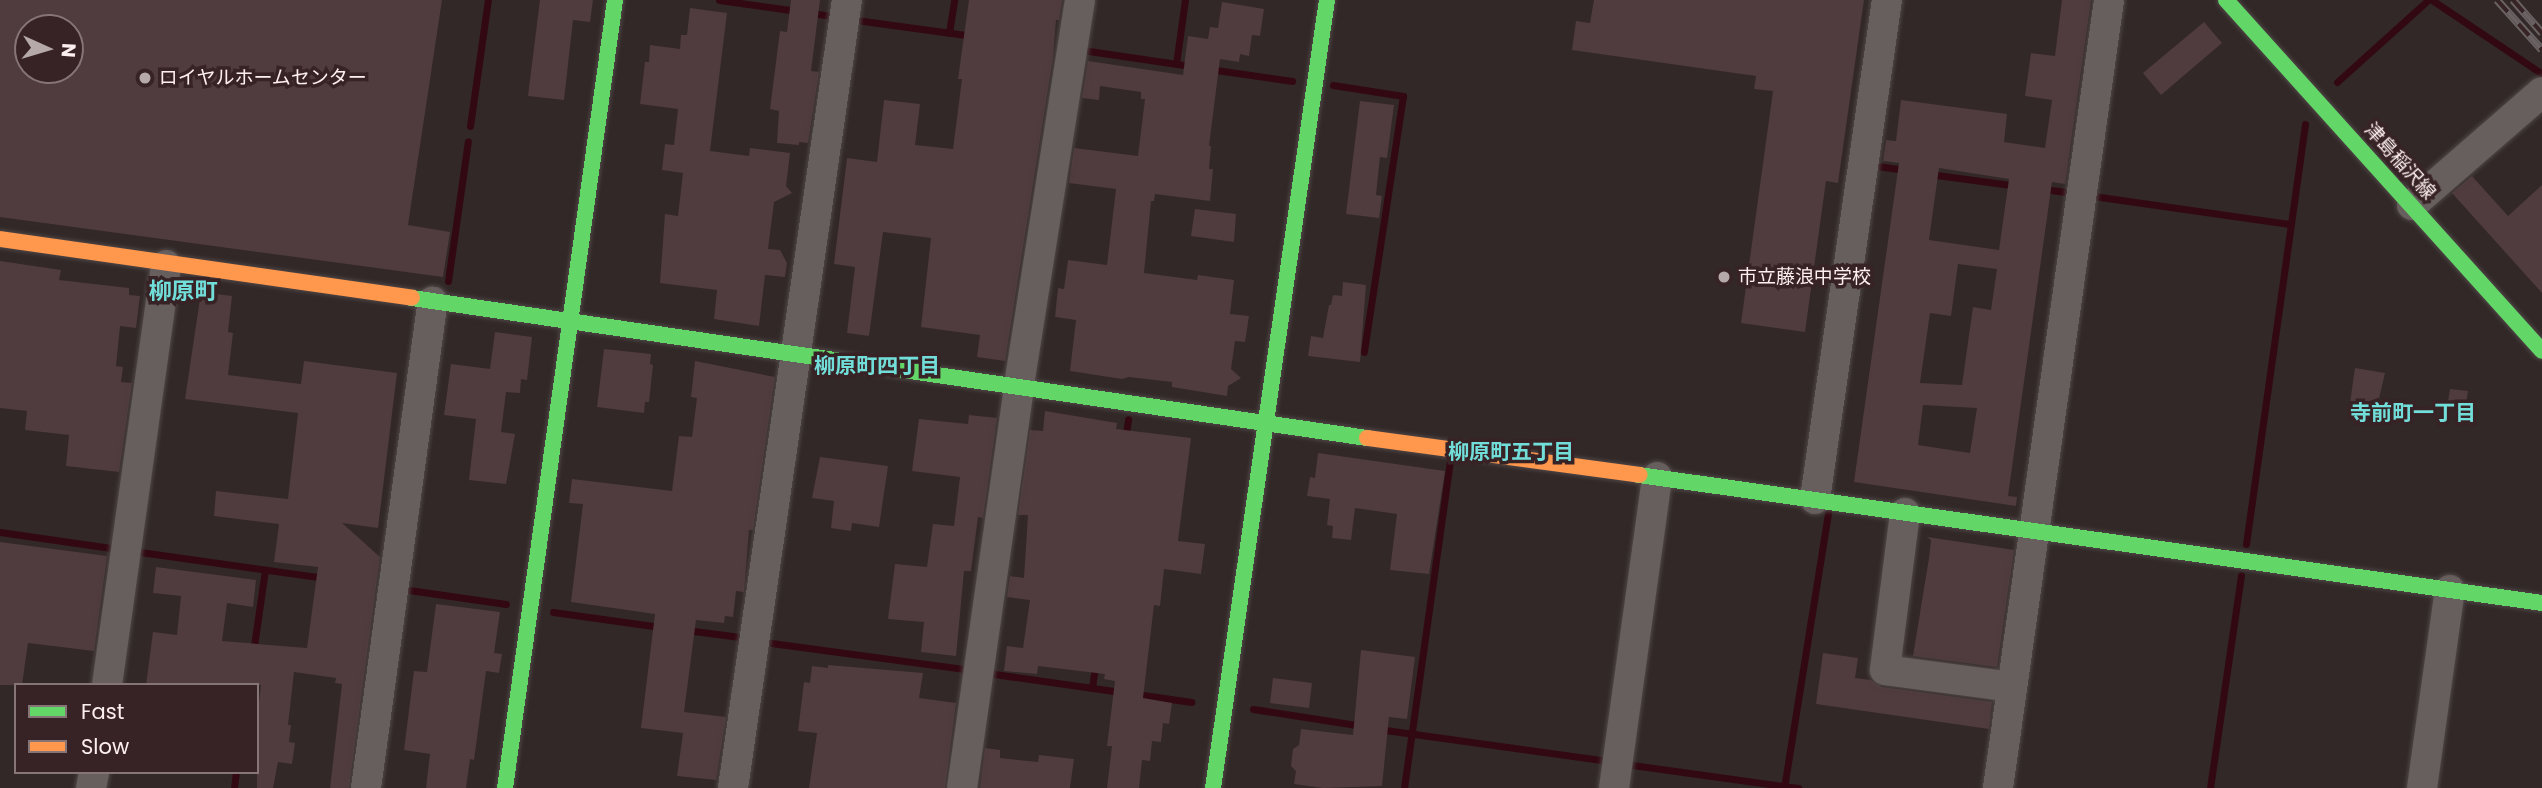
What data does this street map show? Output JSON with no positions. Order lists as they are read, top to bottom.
{
  "streets": {
    "street": ["津島稲沢線"]
  },
  "districts": [
    "柳原町",
    "柳原町四丁目",
    "寺前町一丁目",
    "柳原町五丁目"
  ],
  "places": ["ロイヤルホームセンター", "市立藤浪中学校"],
  "legend": ["Fast", "Slow"],
  "north": "right"
}
